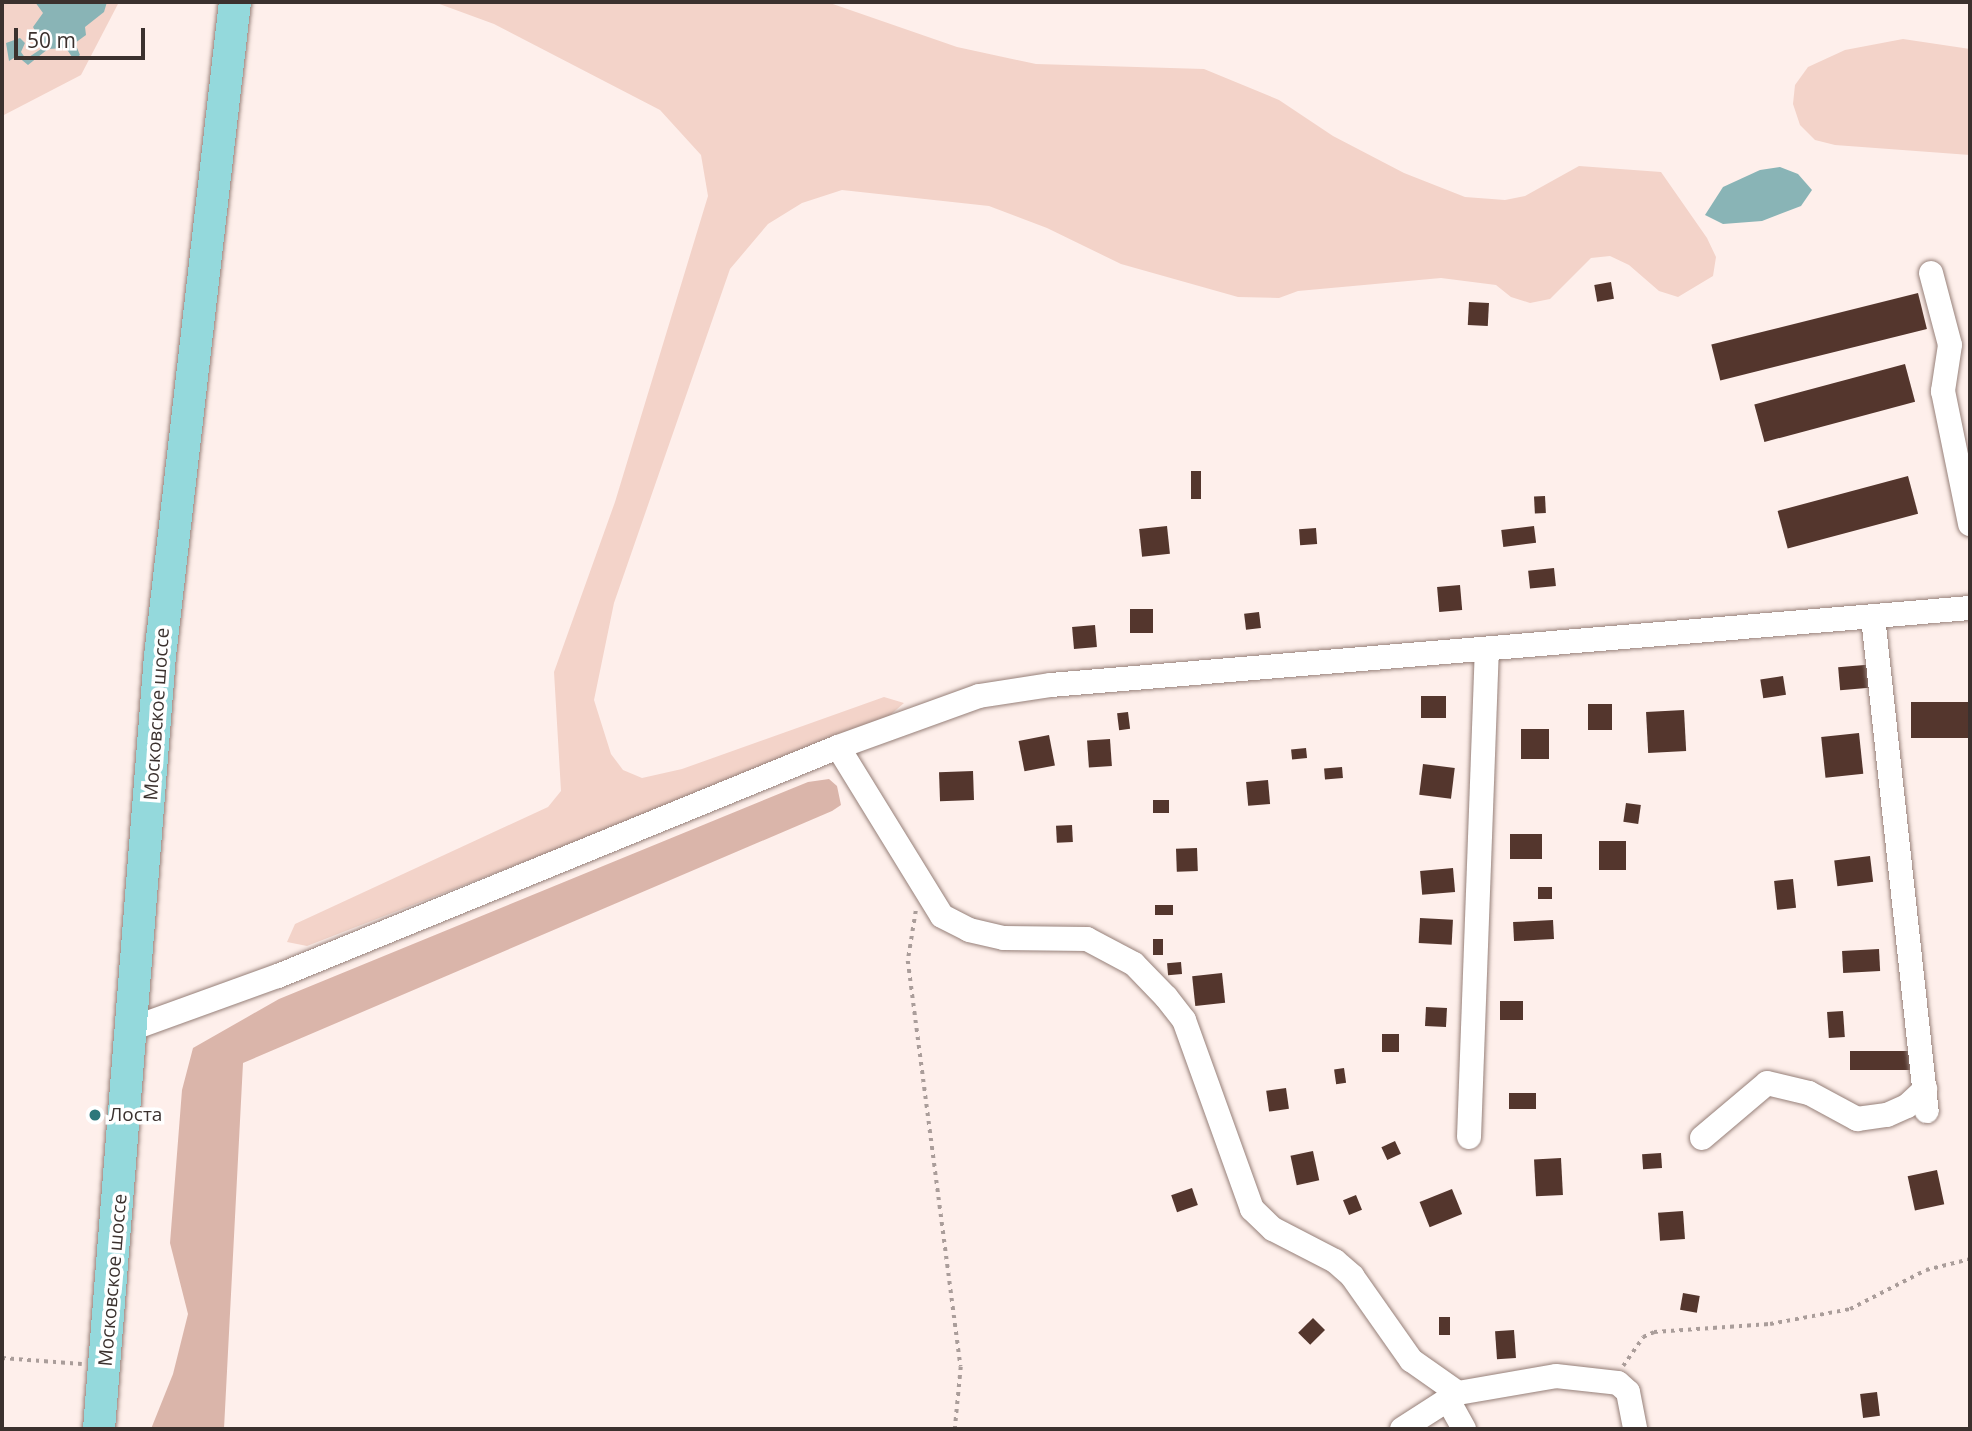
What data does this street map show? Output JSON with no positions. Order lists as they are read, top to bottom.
{
  "streets": {
    "main road": ["Московское шоссе"]
  },
  "places": ["Лоста"],
  "scale_bar": "50 m"
}
